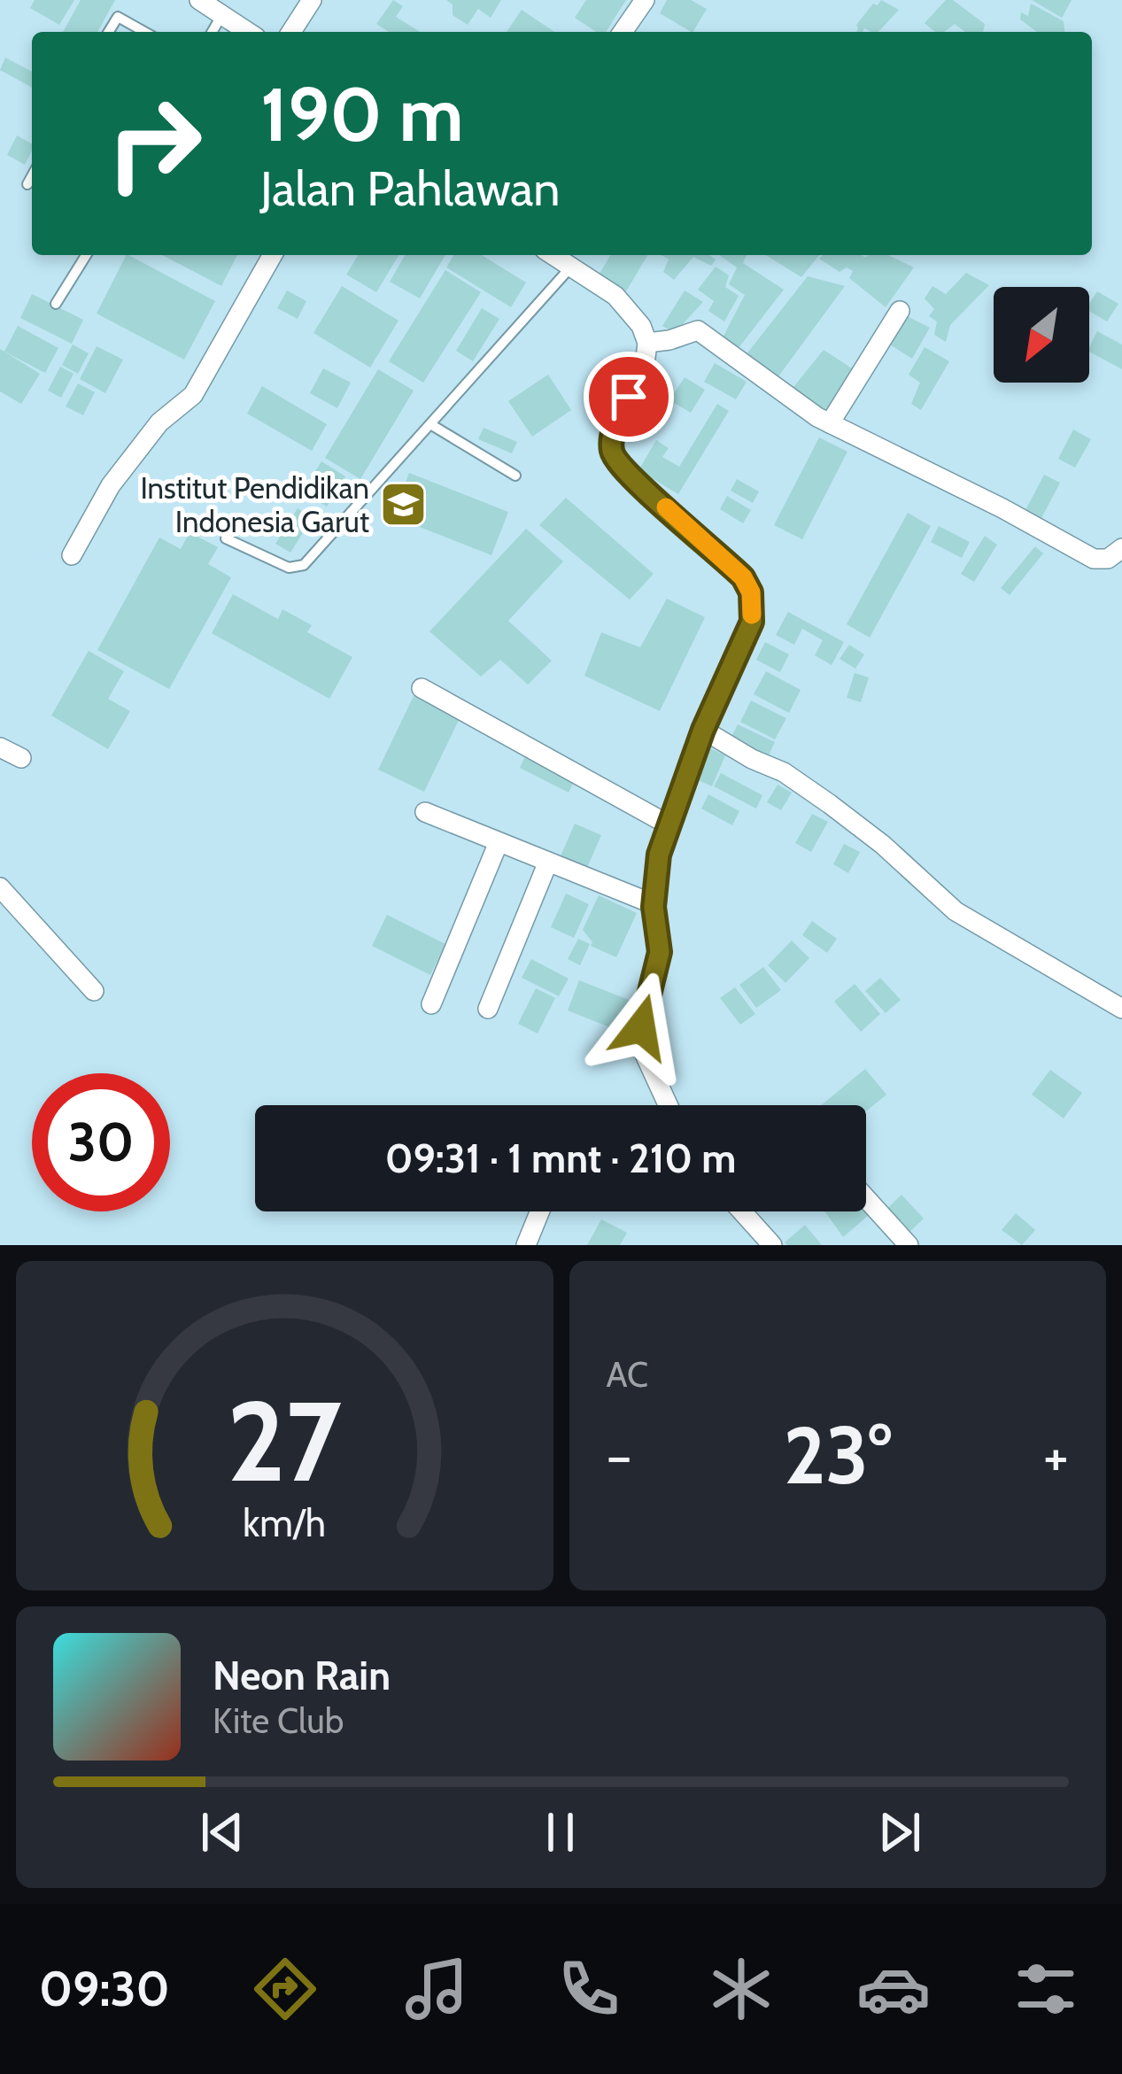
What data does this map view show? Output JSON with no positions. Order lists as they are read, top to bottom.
{
  "places": {
    "school or university": ["Institut Pendidikan Indonesia Garut"]
  },
  "north": "bottom left",
  "page": {
    "turn": ["190 m", "Jalan Pahlawan"],
    "limit": "30",
    "trip": "09:31 · 1 mnt · 210 m",
    "tile": "AC",
    "heat": ["−", "23°", "+"],
    "song": ["Neon Rain", "Kite Club"],
    "tabs": "09:30",
    "gauge": ["27", "km/h"]
  }
}
